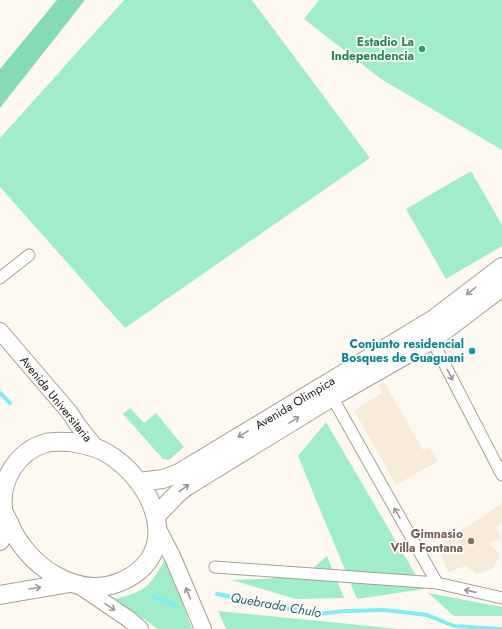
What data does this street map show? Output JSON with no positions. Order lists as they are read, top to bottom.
{
  "streets": {
    "main road": ["Avenida Universitaria", "Avenida Olimpica"]
  },
  "water": ["Quebrada Chulo"],
  "places": ["Estadio La Independencia", "Conjunto residencial Bosques de Guaguani", "Gimnasio Villa Fontana"]
}
